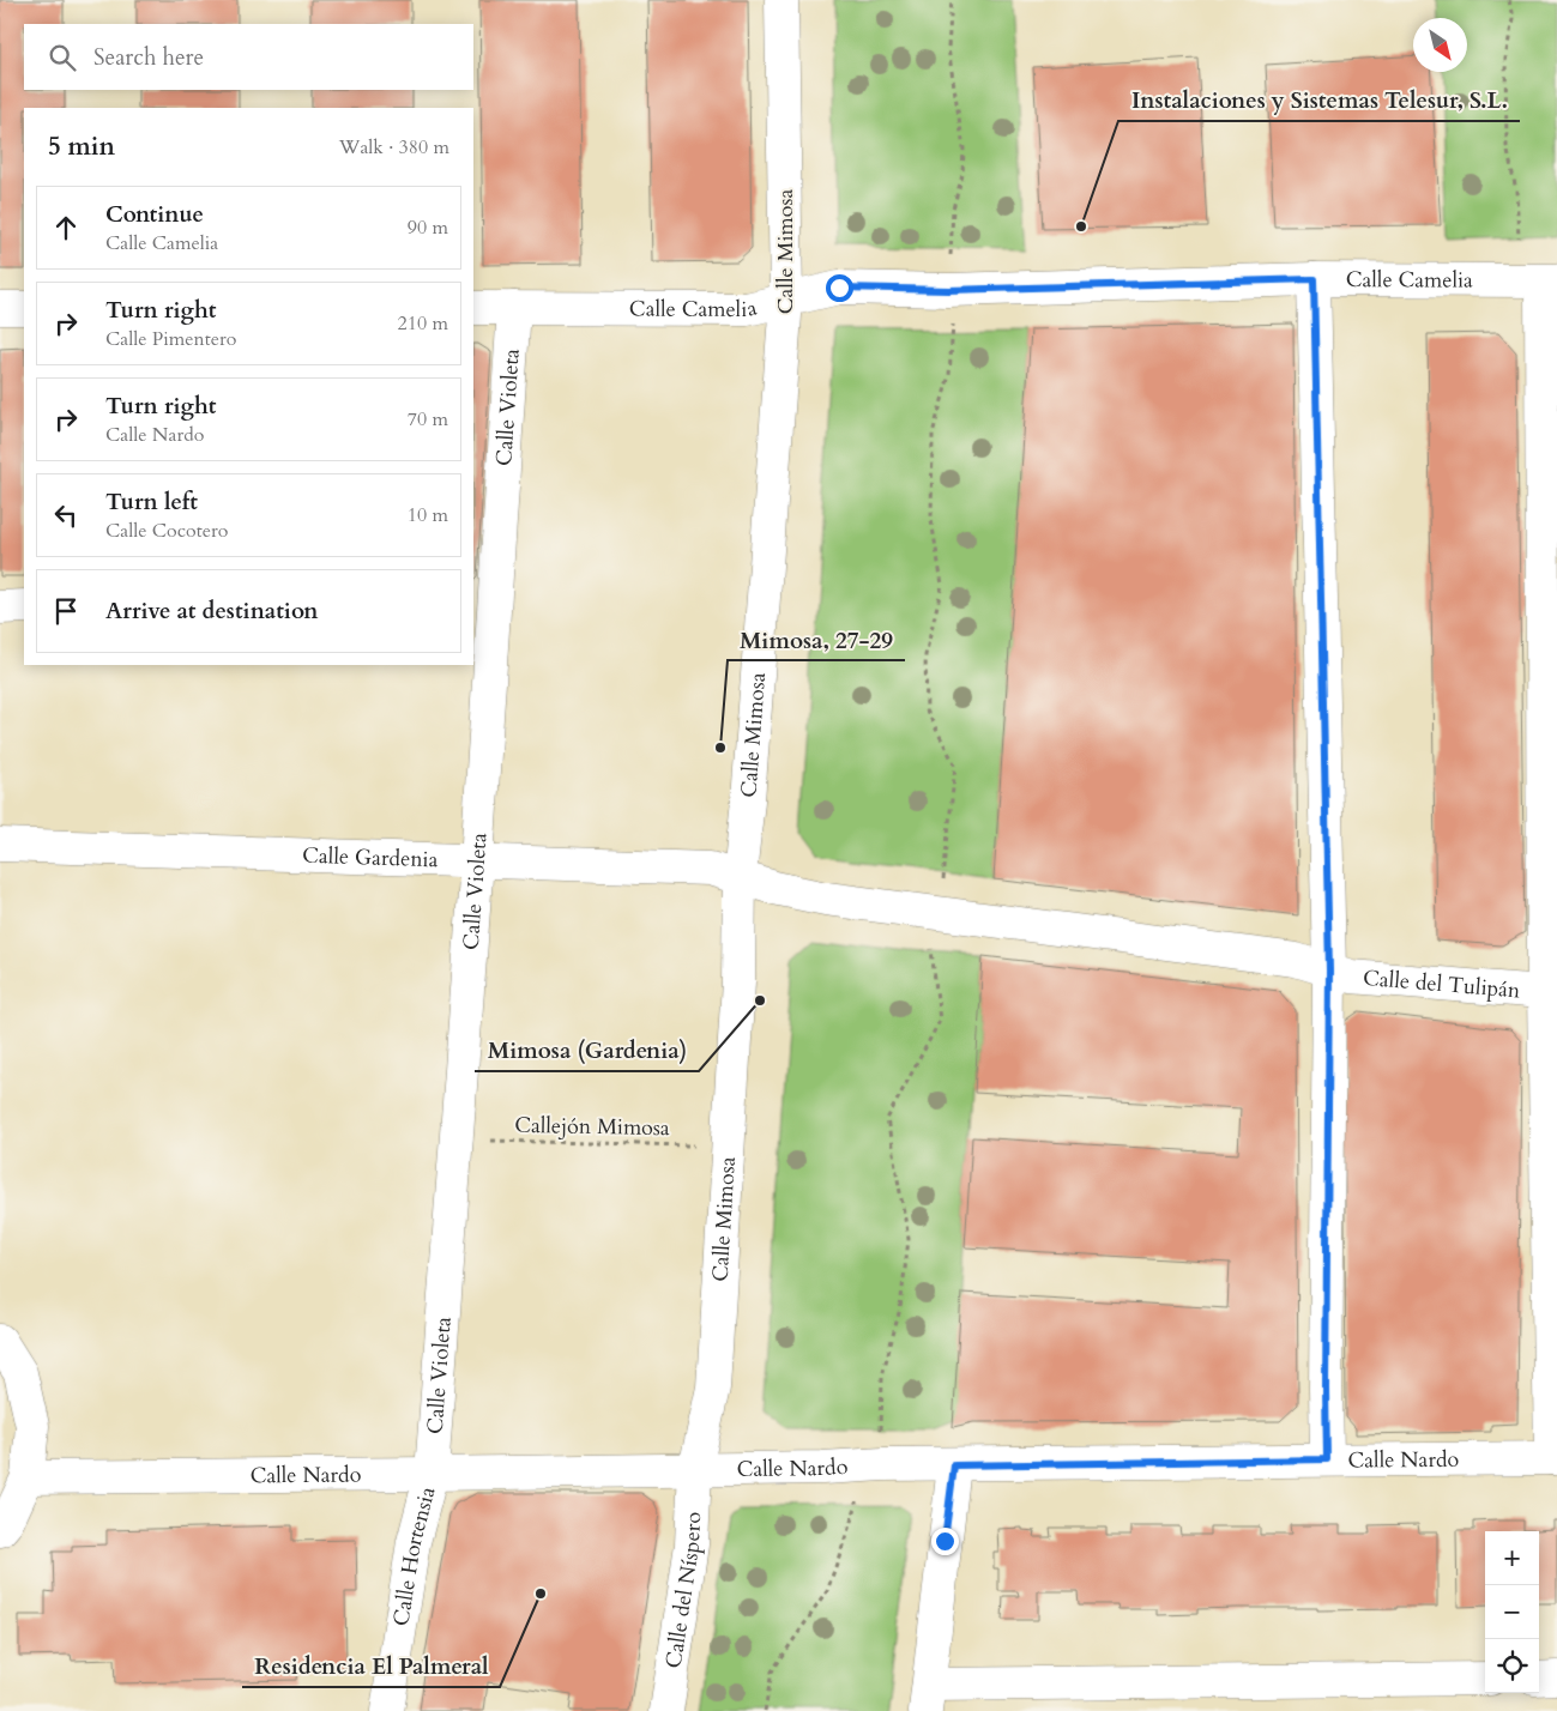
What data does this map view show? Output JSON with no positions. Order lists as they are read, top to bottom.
{
  "streets": {
    "street": [
      "Calle Mimosa",
      "Calle Camelia",
      "Calle Violeta",
      "Calle Gardenia",
      "Calle del Tulipán",
      "Calle Nardo",
      "Calle Hortensia",
      "Calle del Níspero"
    ],
    "path": ["Callejón Mimosa"]
  },
  "crossings": [
    ["Calle Mimosa", "Calle Camelia"],
    ["Calle Mimosa", "Calle Gardenia"],
    ["Calle Mimosa", "Calle del Tulipán"],
    ["Calle Mimosa", "Callejón Mimosa"],
    ["Calle Mimosa", "Calle Nardo"],
    ["Calle Mimosa", "Calle del Níspero"],
    ["Calle Camelia", "Calle Violeta"],
    ["Calle Violeta", "Calle Gardenia"],
    ["Calle Violeta", "Callejón Mimosa"],
    ["Calle Violeta", "Calle Nardo"],
    ["Calle Violeta", "Calle Hortensia"],
    ["Calle Gardenia", "Calle del Tulipán"],
    ["Calle Nardo", "Calle Hortensia"],
    ["Calle Nardo", "Calle del Níspero"]
  ],
  "places": [
    "Instalaciones y Sistemas Telesur, S.L.",
    "Mimosa, 27-29",
    "Mimosa (Gardenia)",
    "Residencia El Palmeral"
  ],
  "north": "bottom right",
  "page": {
    "search": "Search here",
    "heading": ["5 min", "Walk · 380 m"],
    "list": [
      ["Continue", "Calle Camelia", "90 m"],
      ["Turn right", "Calle Pimentero", "210 m"],
      ["Turn right", "Calle Nardo", "70 m"],
      ["Turn left", "Calle Cocotero", "10 m"],
      "Arrive at destination"
    ],
    "map_buttons": ["+", "−"]
  }
}
